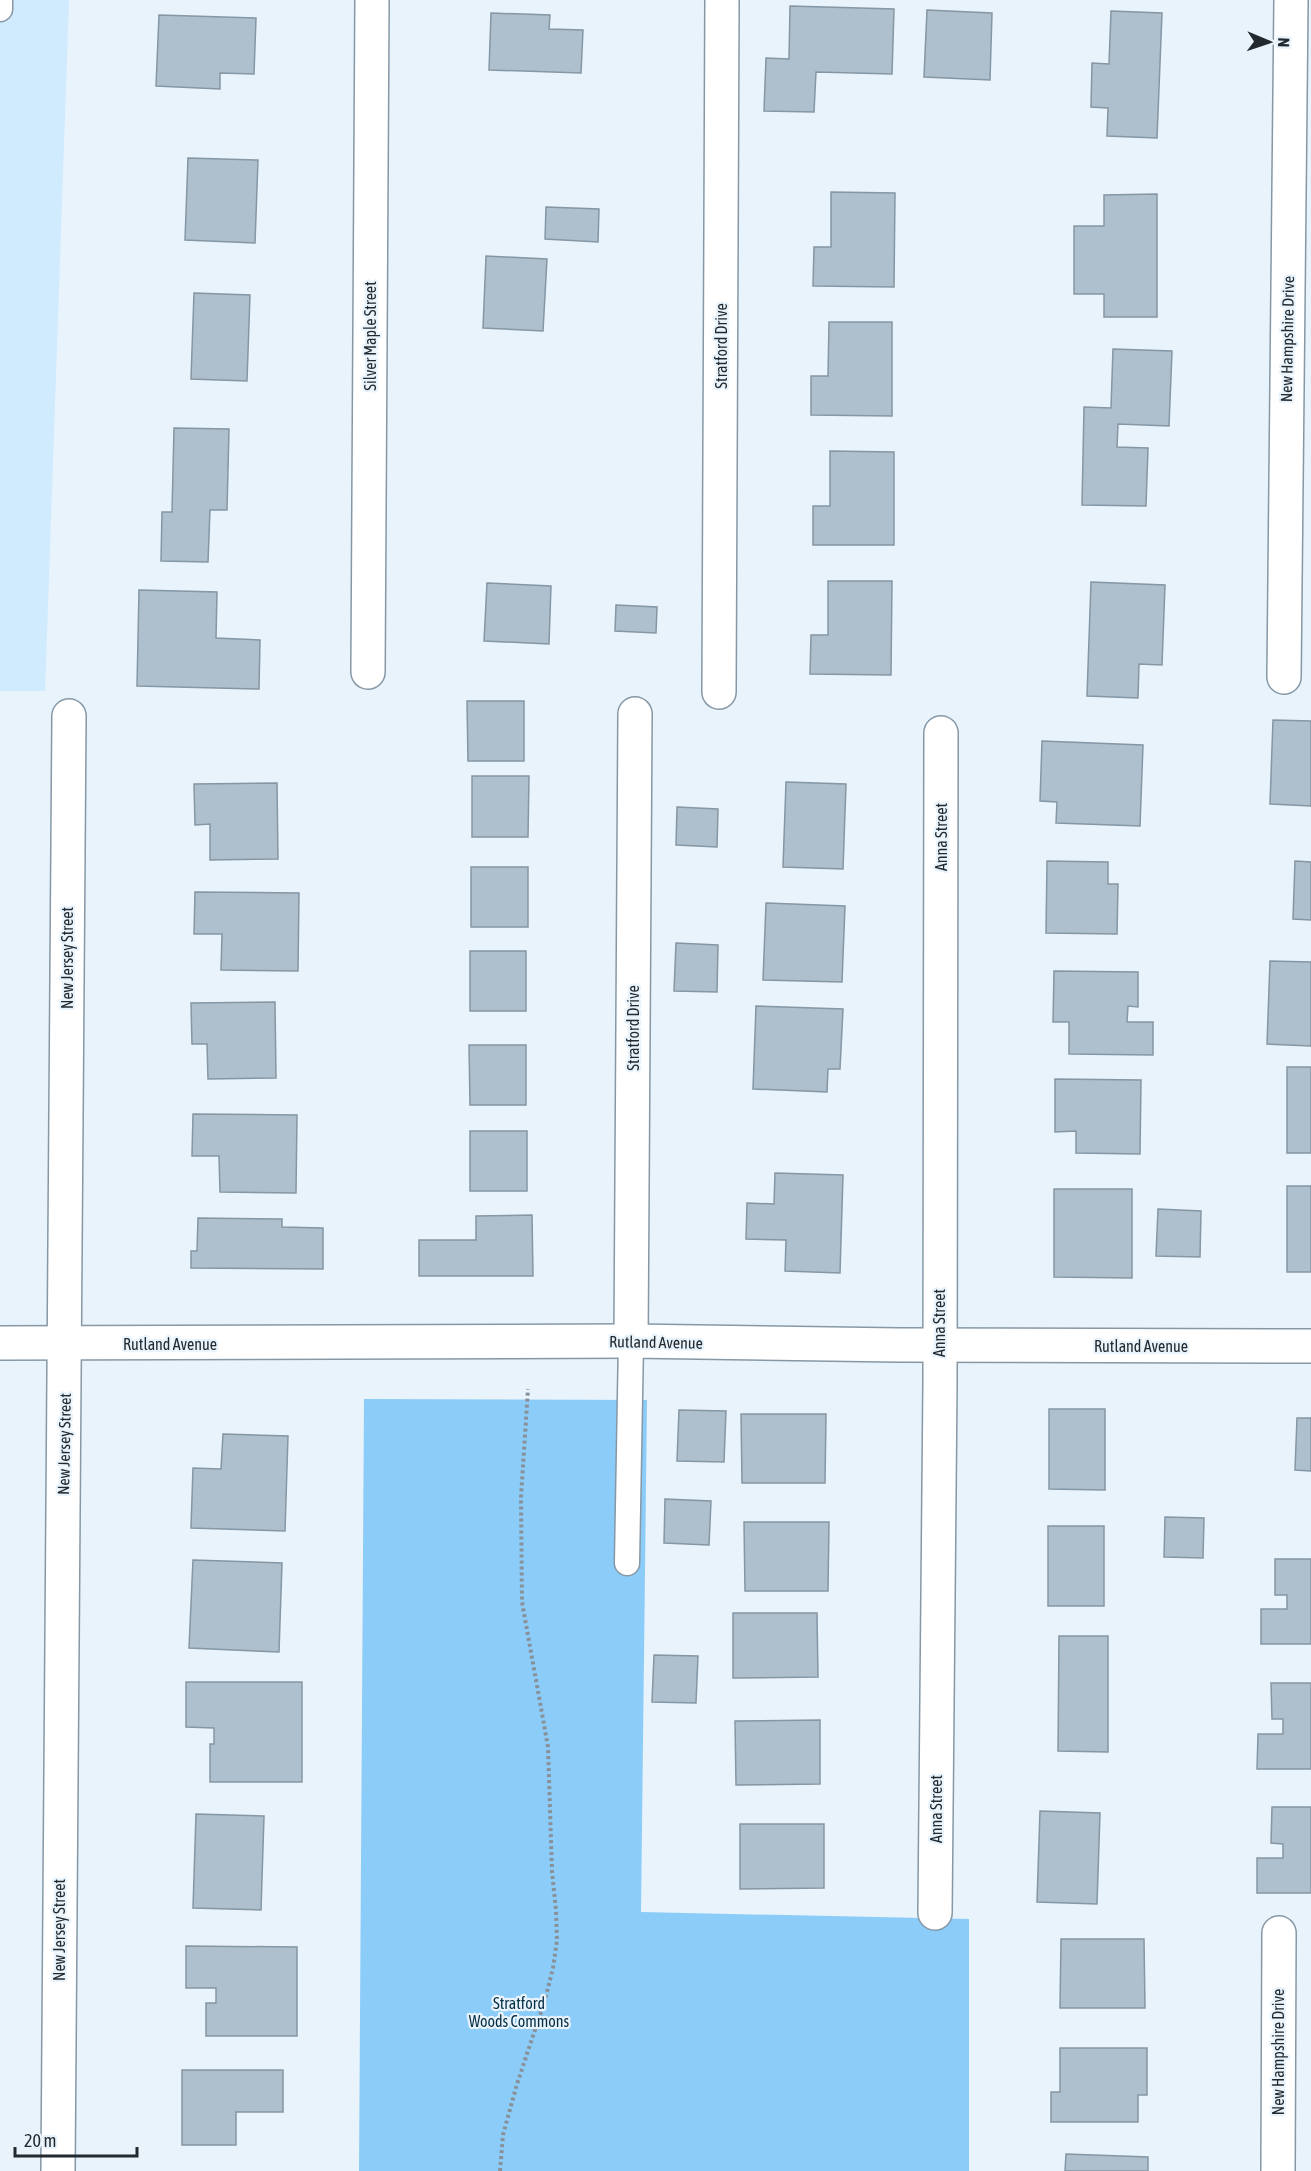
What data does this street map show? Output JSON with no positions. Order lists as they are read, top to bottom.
{
  "streets": {
    "street": [
      "Silver Maple Street",
      "New Hampshire Drive",
      "Stratford Drive",
      "Anna Street",
      "New Jersey Street",
      "Rutland Avenue"
    ]
  },
  "crossings": [
    ["Stratford Drive", "Rutland Avenue"],
    ["Anna Street", "Rutland Avenue"],
    ["New Jersey Street", "Rutland Avenue"]
  ],
  "parks": ["Stratford Woods Commons"],
  "scale_bar": "20 m",
  "north": "right"
}
